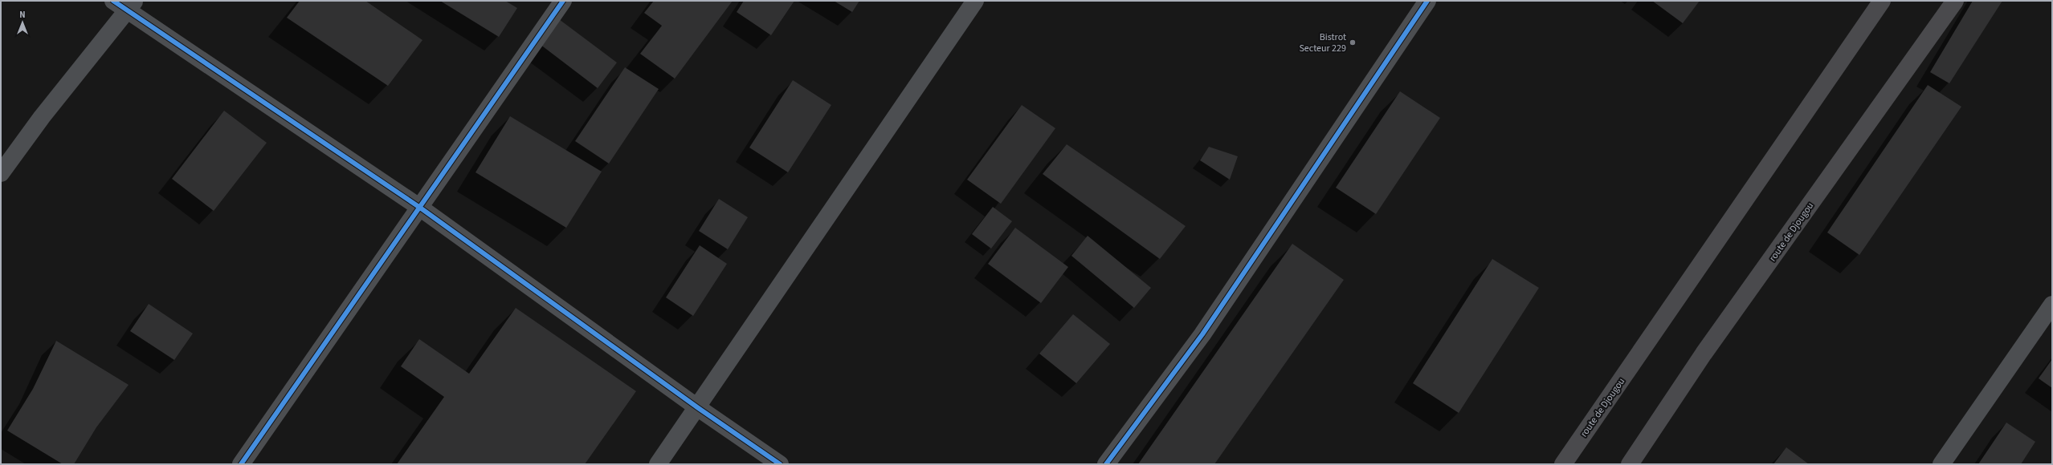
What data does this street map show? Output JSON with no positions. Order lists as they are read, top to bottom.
{
  "streets": {
    "highway": ["route de Djougou"]
  },
  "places": ["Bistrot Secteur 229"],
  "north": "top"
}
